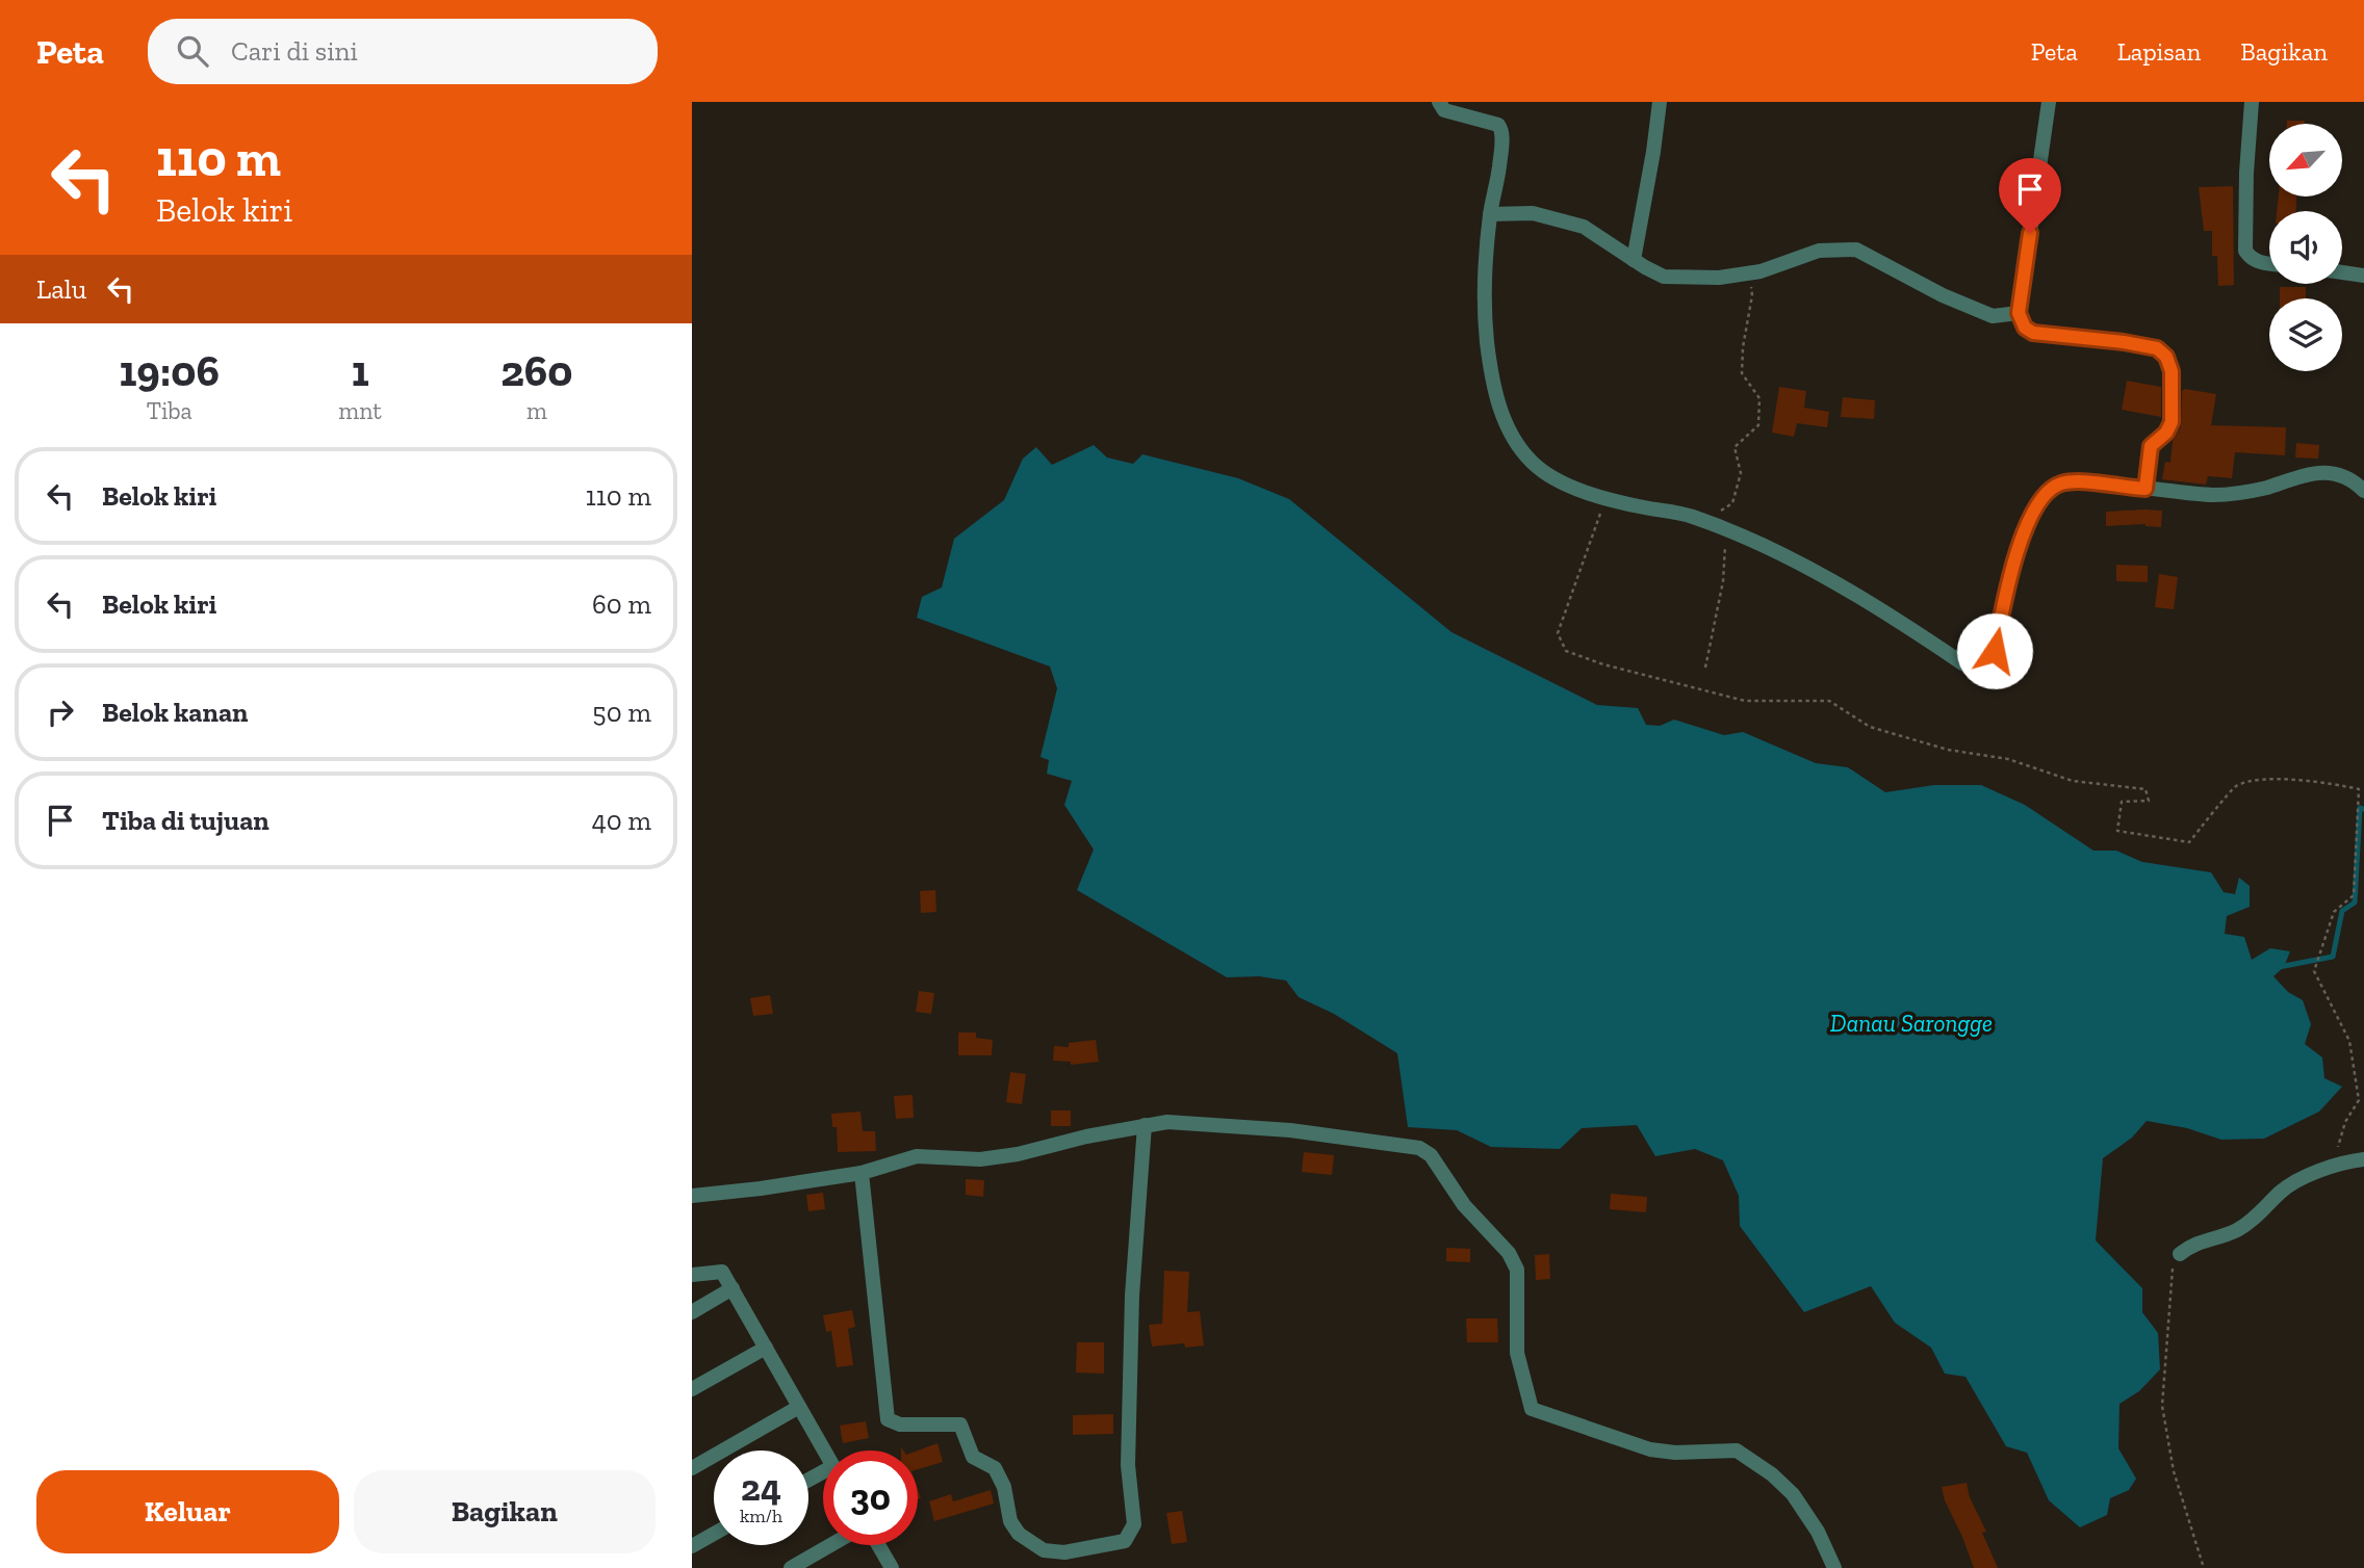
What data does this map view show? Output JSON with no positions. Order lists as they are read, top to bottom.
{
  "water": ["Danau Sarongge"],
  "north": "bottom left",
  "page": {
    "header": "Peta",
    "search": "Cari di sini",
    "nav": ["Peta", "Lapisan", "Bagikan"],
    "turn": ["110 m", "Belok kiri"],
    "then": "Lalu",
    "eta": [
      "19:06",
      "Tiba",
      "1",
      "mnt",
      "260",
      "m"
    ],
    "list": [
      {
        "name": "Belok kiri",
        "value": "110 m"
      },
      {
        "name": "Belok kiri",
        "value": "60 m"
      },
      {
        "name": "Belok kanan",
        "value": "50 m"
      },
      {
        "name": "Tiba di tujuan",
        "value": "40 m"
      }
    ],
    "speed": "24 km/h",
    "limit": "30",
    "buttons": ["Keluar", "Bagikan"]
  }
}
